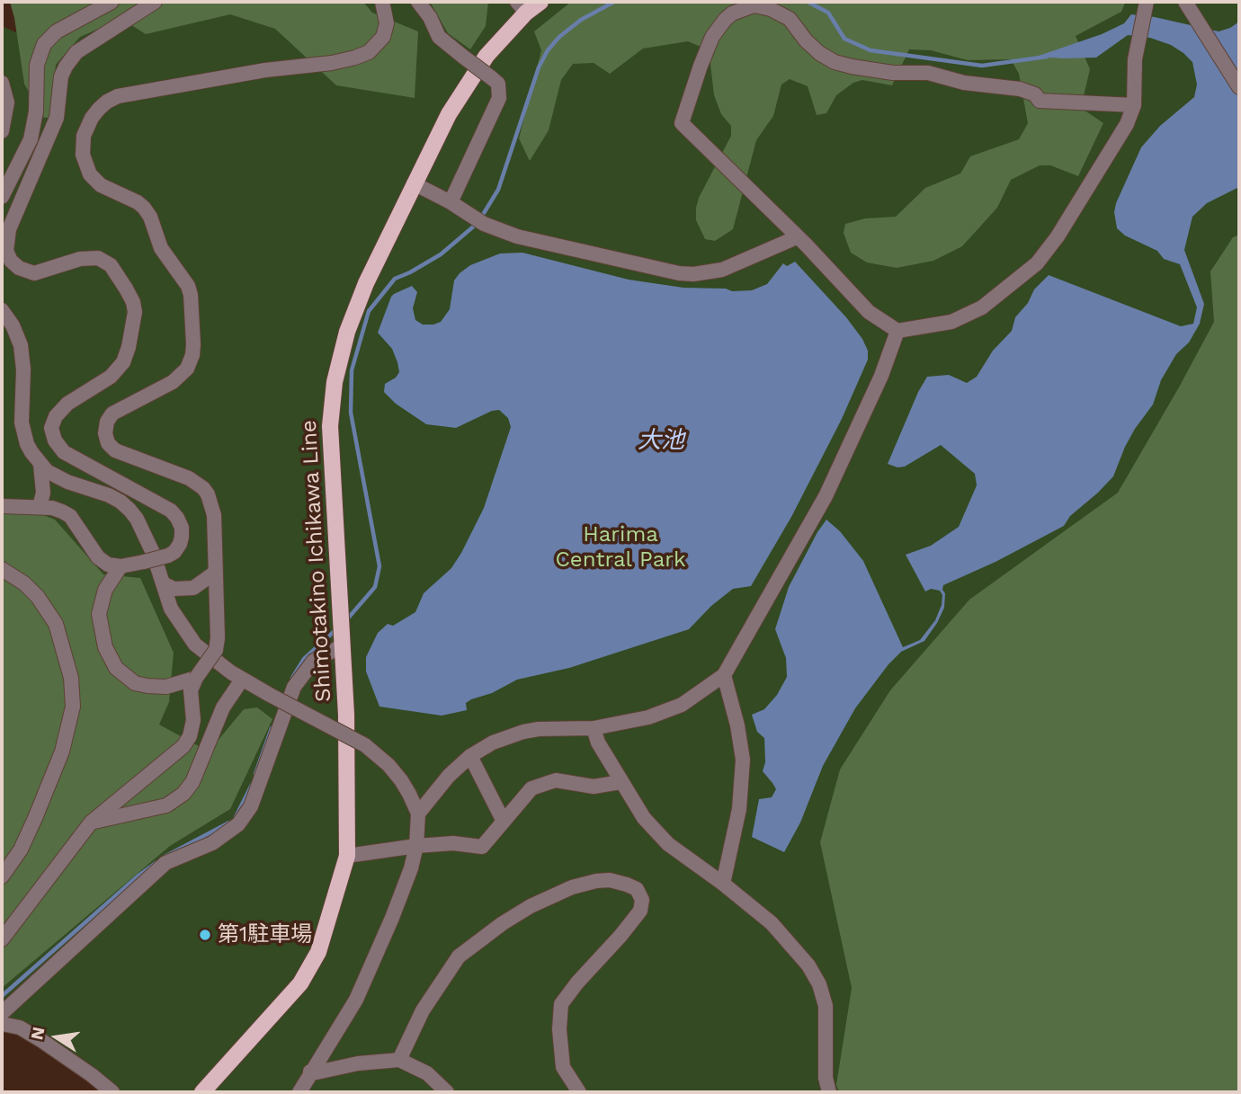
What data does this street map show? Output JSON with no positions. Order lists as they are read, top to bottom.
{
  "streets": {
    "main road": ["Shimotakino Ichikawa Line"]
  },
  "water": ["大池"],
  "parks": ["Harima Central Park"],
  "places": ["第1駐車場"],
  "north": "left"
}
